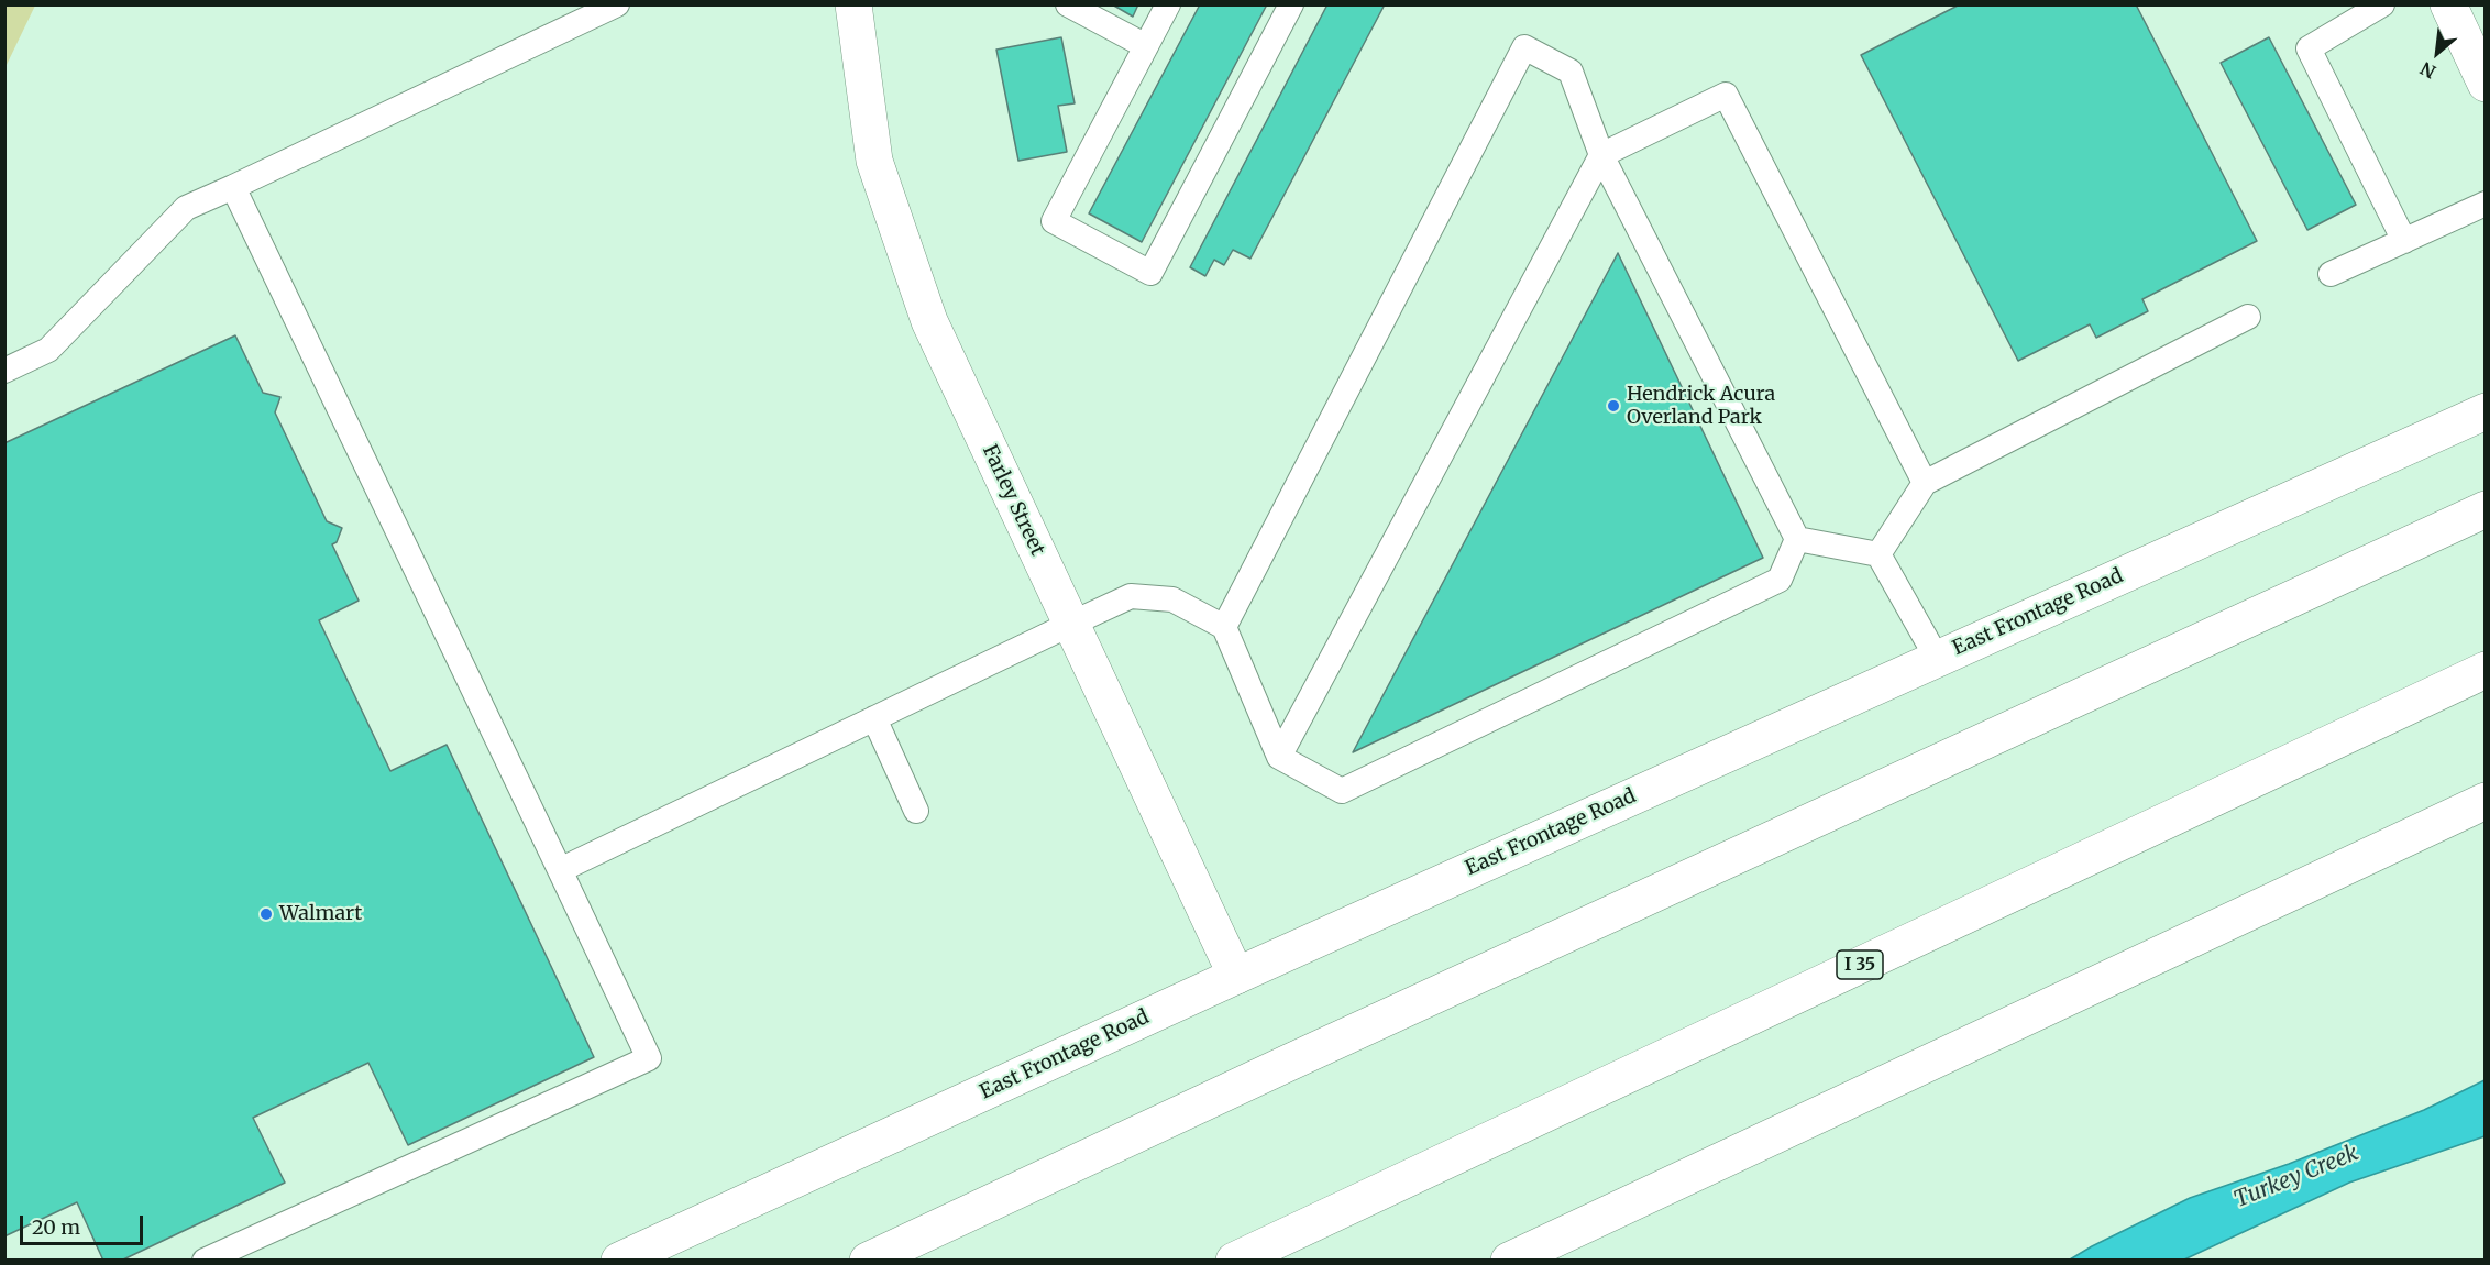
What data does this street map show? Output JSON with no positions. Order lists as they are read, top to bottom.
{
  "streets": {
    "main road": ["Farley Street", "East Frontage Road", "I 35"]
  },
  "crossings": [
    ["Farley Street", "East Frontage Road"]
  ],
  "water": ["Turkey Creek"],
  "places": ["Hendrick Acura Overland Park", "Walmart"],
  "scale_bar": "20 m",
  "north": "bottom left"
}
